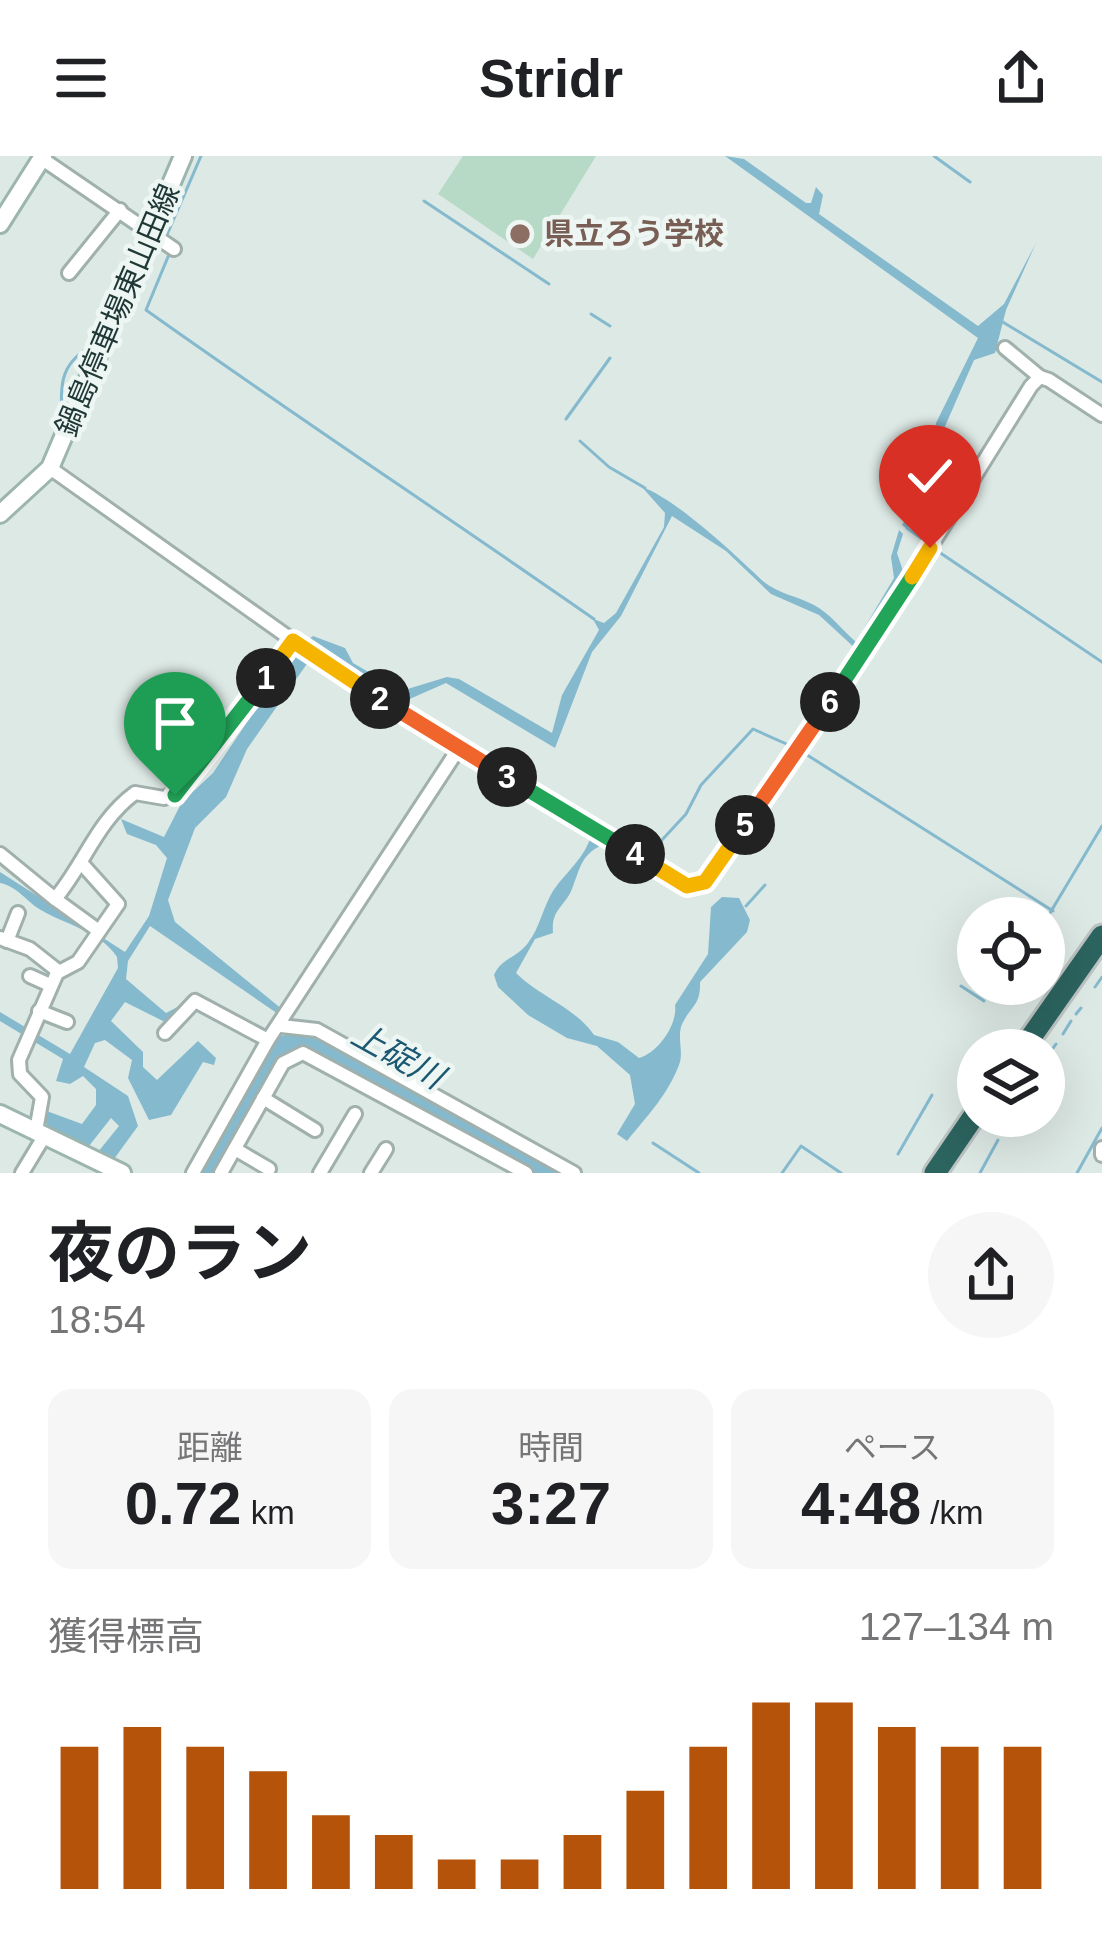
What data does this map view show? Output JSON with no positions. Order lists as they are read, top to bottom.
{
  "streets": {
    "main road": ["鍋島停車場東山田線"]
  },
  "water": ["上碇川"],
  "places": ["県立ろう学校"],
  "page": {
    "header": "Stridr",
    "pins": [
      "1",
      "2",
      "6",
      "3",
      "5",
      "4"
    ],
    "heading": ["夜のラン", "18:54"],
    "stats": [
      ["距離", "0.72 km"],
      ["時間", "3:27"],
      ["ペース", "4:48 /km"]
    ],
    "chart": ["獲得標高", "127–134 m"]
  }
}
